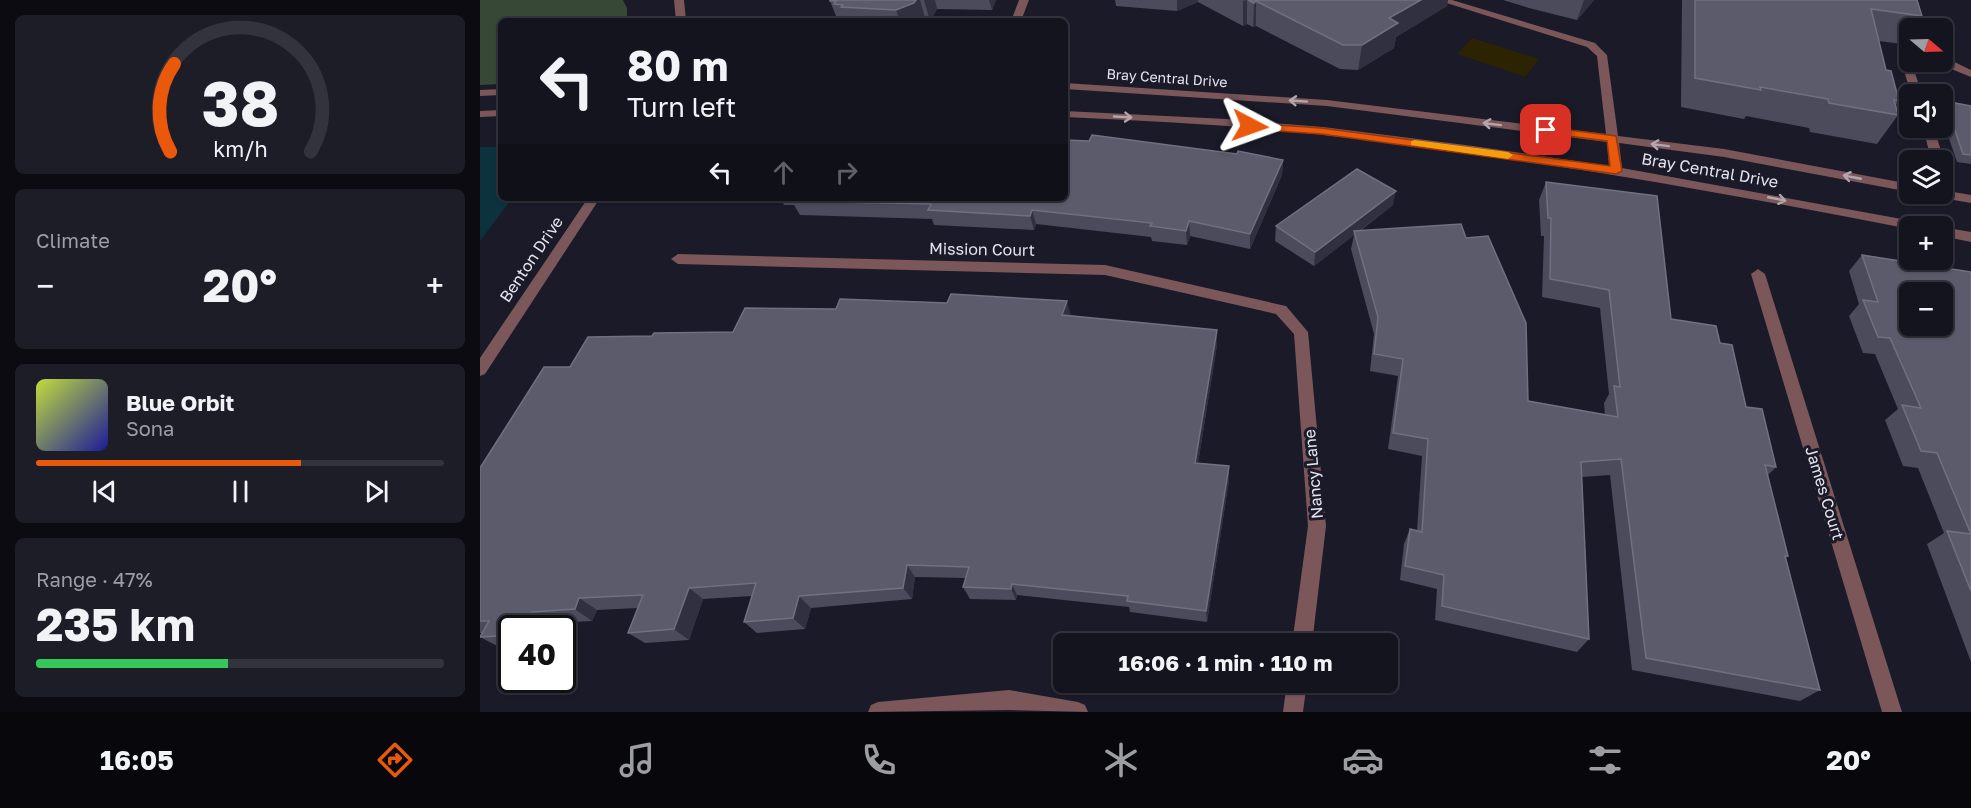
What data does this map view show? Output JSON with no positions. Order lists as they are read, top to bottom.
{
  "streets": {
    "street": [
      "Bray Central Drive",
      "Mission Court",
      "Benton Drive",
      "Nancy Lane",
      "James Court"
    ]
  },
  "crossings": [
    ["Mission Court", "Nancy Lane"]
  ],
  "north": "right",
  "page": {
    "map_buttons": ["+", "−"],
    "turn": ["80 m", "Turn left"],
    "tile": [
      "Climate",
      ["Range · 47%", "235 km"]
    ],
    "heat": ["−", "20°", "+"],
    "song": ["Blue Orbit", "Sona"],
    "limit": "40",
    "trip": "16:06 · 1 min · 110 m",
    "tabs": ["16:05", "20°"],
    "gauge": ["38", "km/h"]
  }
}
